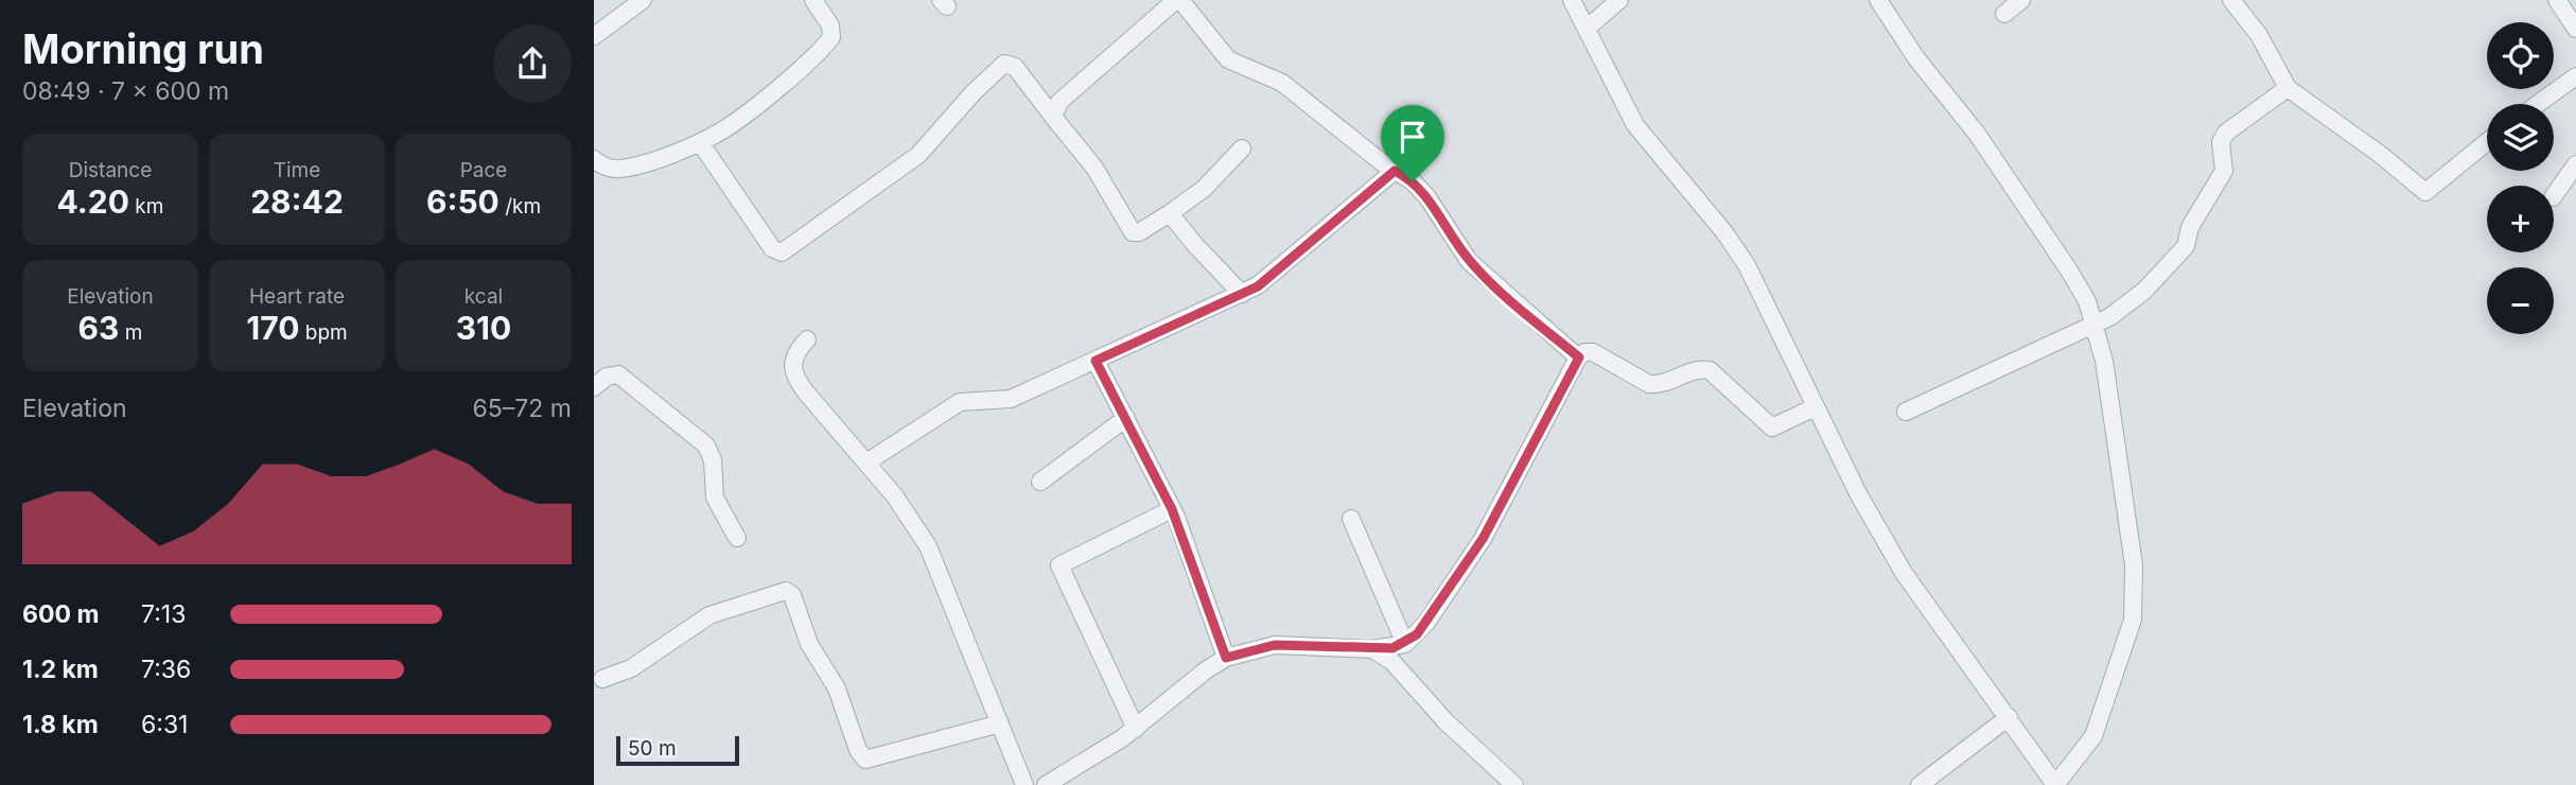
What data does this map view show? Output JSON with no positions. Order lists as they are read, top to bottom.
{
  "scale_bar": "50 m",
  "page": {
    "heading": ["Morning run", "08:49 · 7 × 600 m"],
    "map_buttons": ["+", "−"],
    "stats": [
      ["Distance", "4.20 km"],
      ["Time", "28:42"],
      ["Pace", "6:50 /km"],
      ["Elevation", "63 m"],
      ["Heart rate", "170 bpm"],
      ["kcal", "310"]
    ],
    "chart": ["Elevation", "65–72 m"],
    "list": [
      {
        "name": "600 m",
        "note": "7:13"
      },
      {
        "name": "1.2 km",
        "note": "7:36"
      },
      {
        "name": "1.8 km",
        "note": "6:31"
      }
    ],
    "scale": "50 m"
  }
}
